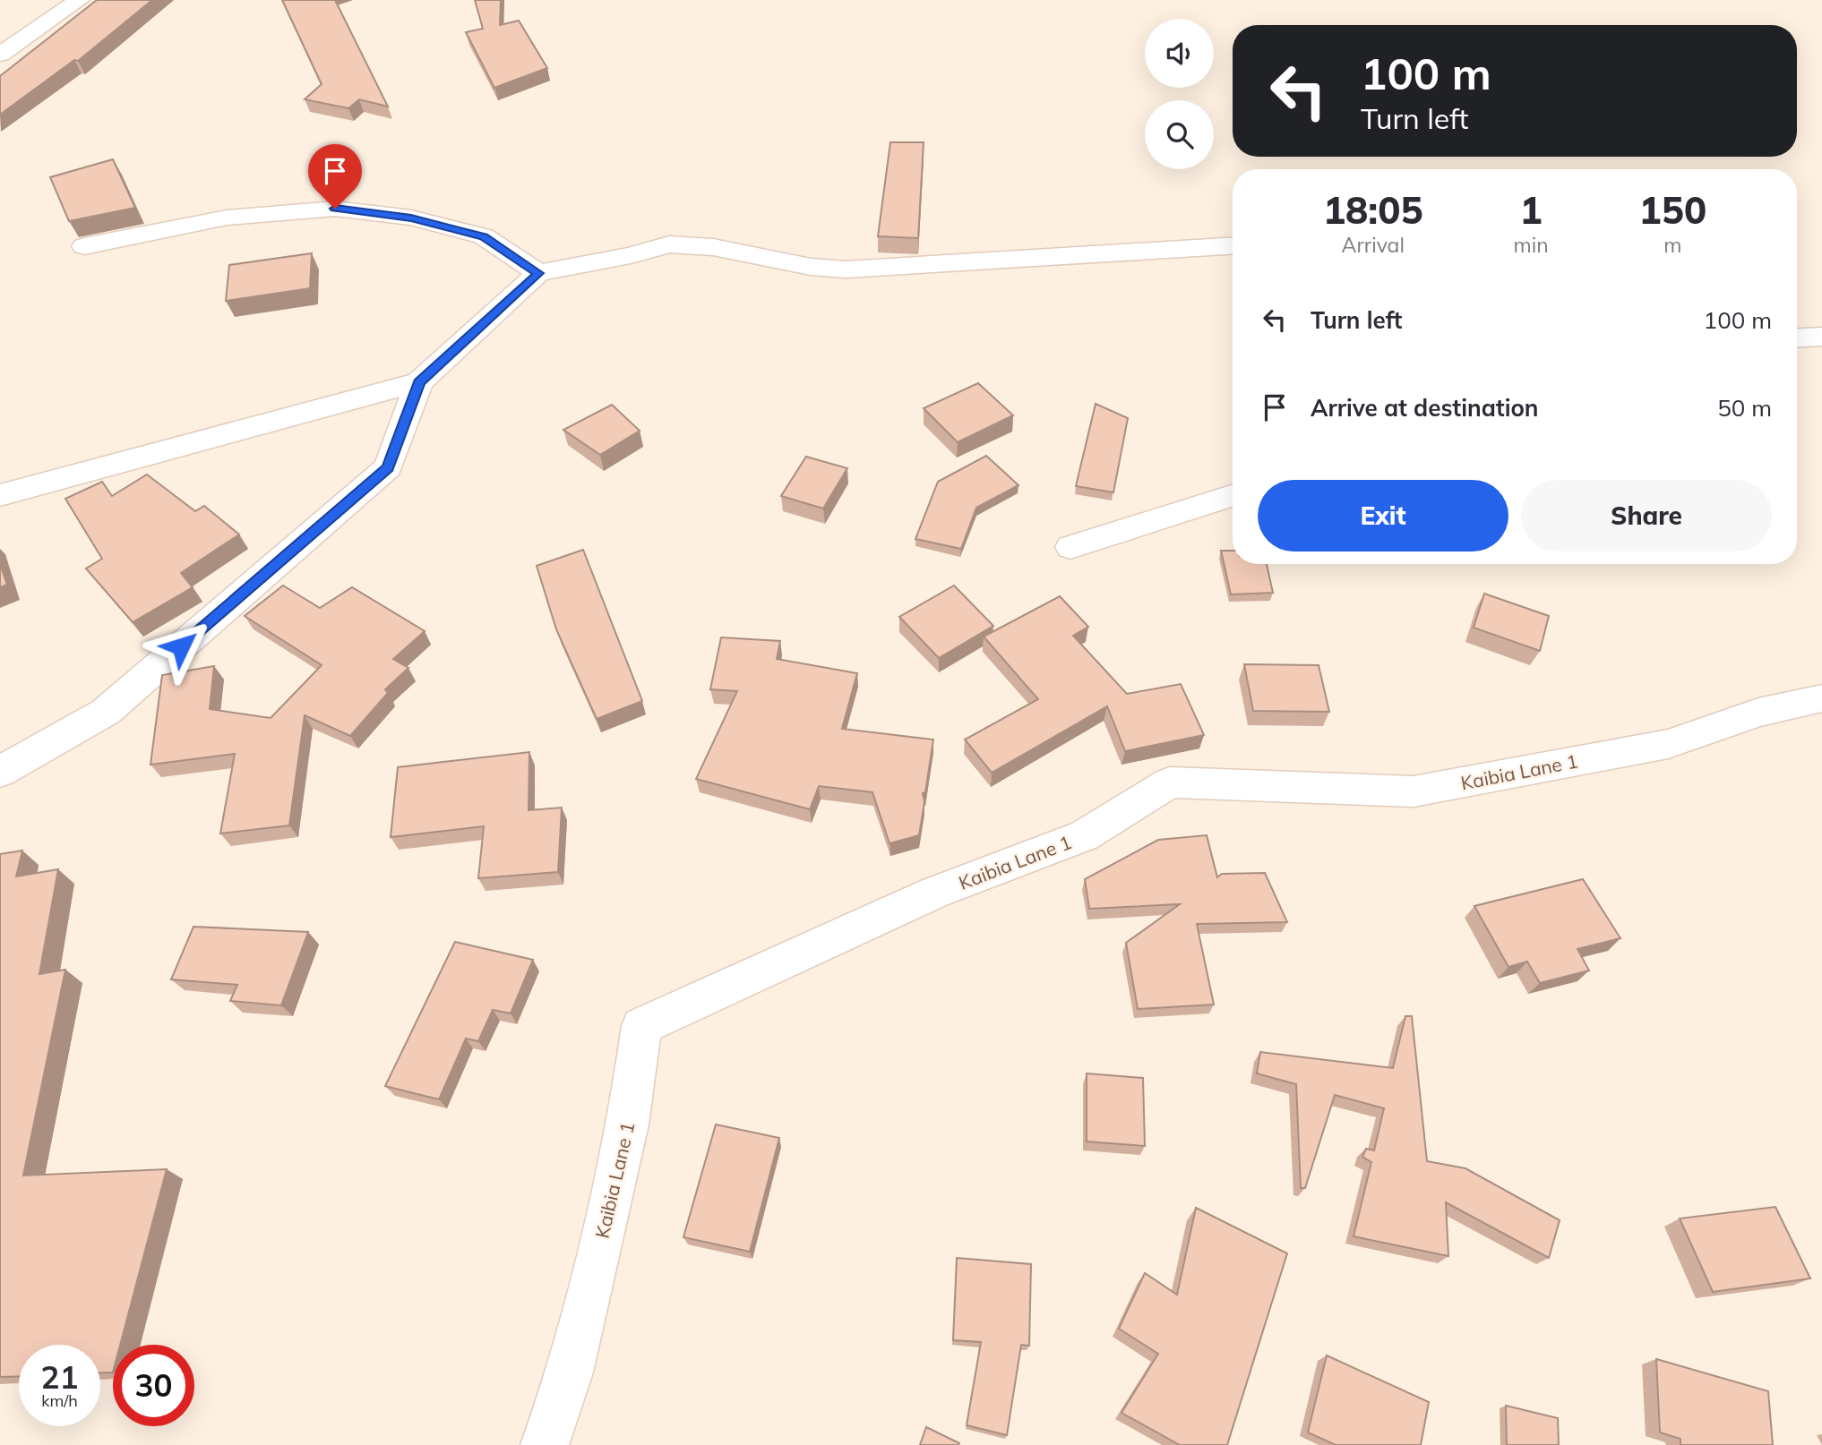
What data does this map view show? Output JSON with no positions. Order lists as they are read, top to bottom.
{
  "streets": {
    "street": ["Kaibia Lane 1"]
  },
  "page": {
    "turn": ["100 m", "Turn left"],
    "eta": [
      "18:05",
      "Arrival",
      "1",
      "min",
      "150",
      "m"
    ],
    "list": [
      {
        "name": "Turn left",
        "value": "100 m"
      },
      {
        "name": "Arrive at destination",
        "value": "50 m"
      }
    ],
    "buttons": ["Exit", "Share"],
    "speed": "21 km/h",
    "limit": "30"
  }
}
